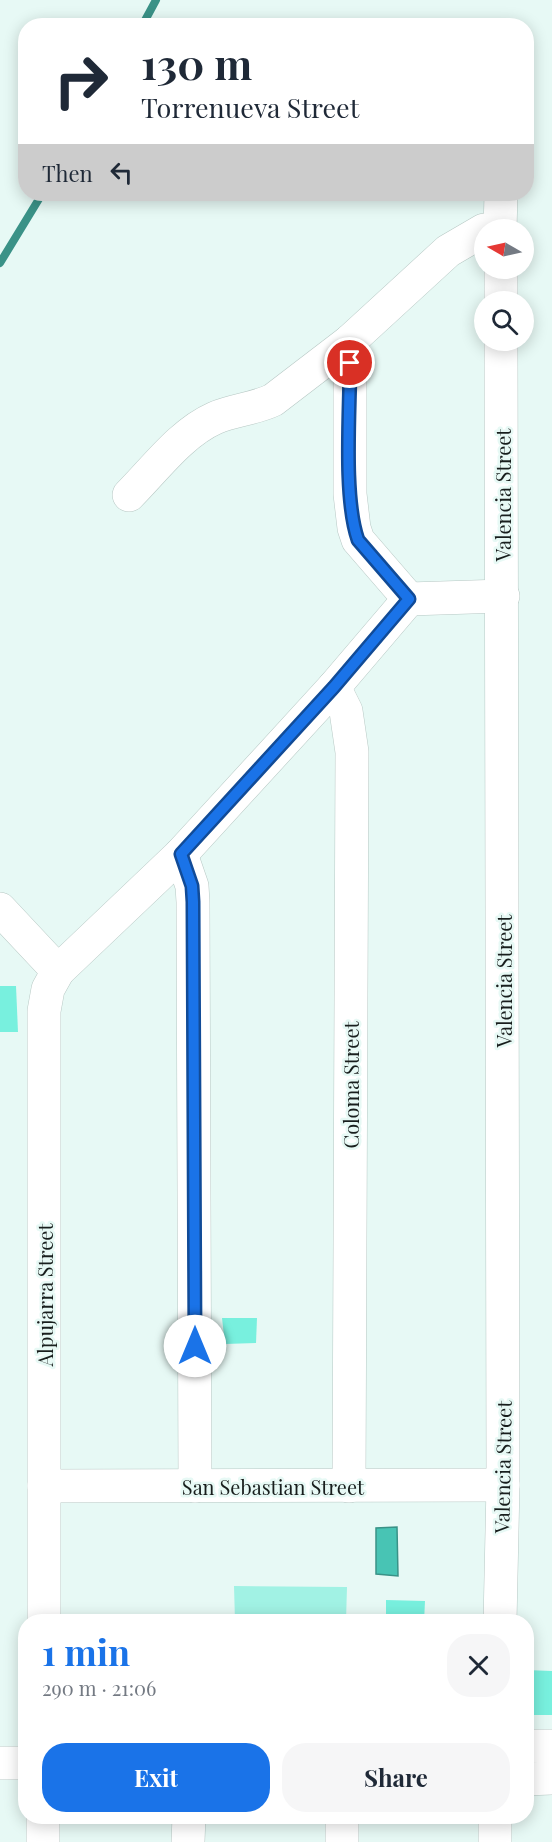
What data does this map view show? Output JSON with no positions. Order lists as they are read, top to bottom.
{
  "streets": {
    "street": [
      "Valencia Street",
      "Coloma Street",
      "Alpujarra Street",
      "San Sebastian Street"
    ]
  },
  "crossings": [
    ["Valencia Street", "San Sebastian Street"],
    ["Coloma Street", "San Sebastian Street"],
    ["Alpujarra Street", "San Sebastian Street"]
  ],
  "north": "left",
  "page": {
    "turn": ["130 m", "Torrenueva Street"],
    "then": "Then",
    "heading": ["1 min", "290 m · 21:06"],
    "buttons": ["Exit", "Share"]
  }
}
